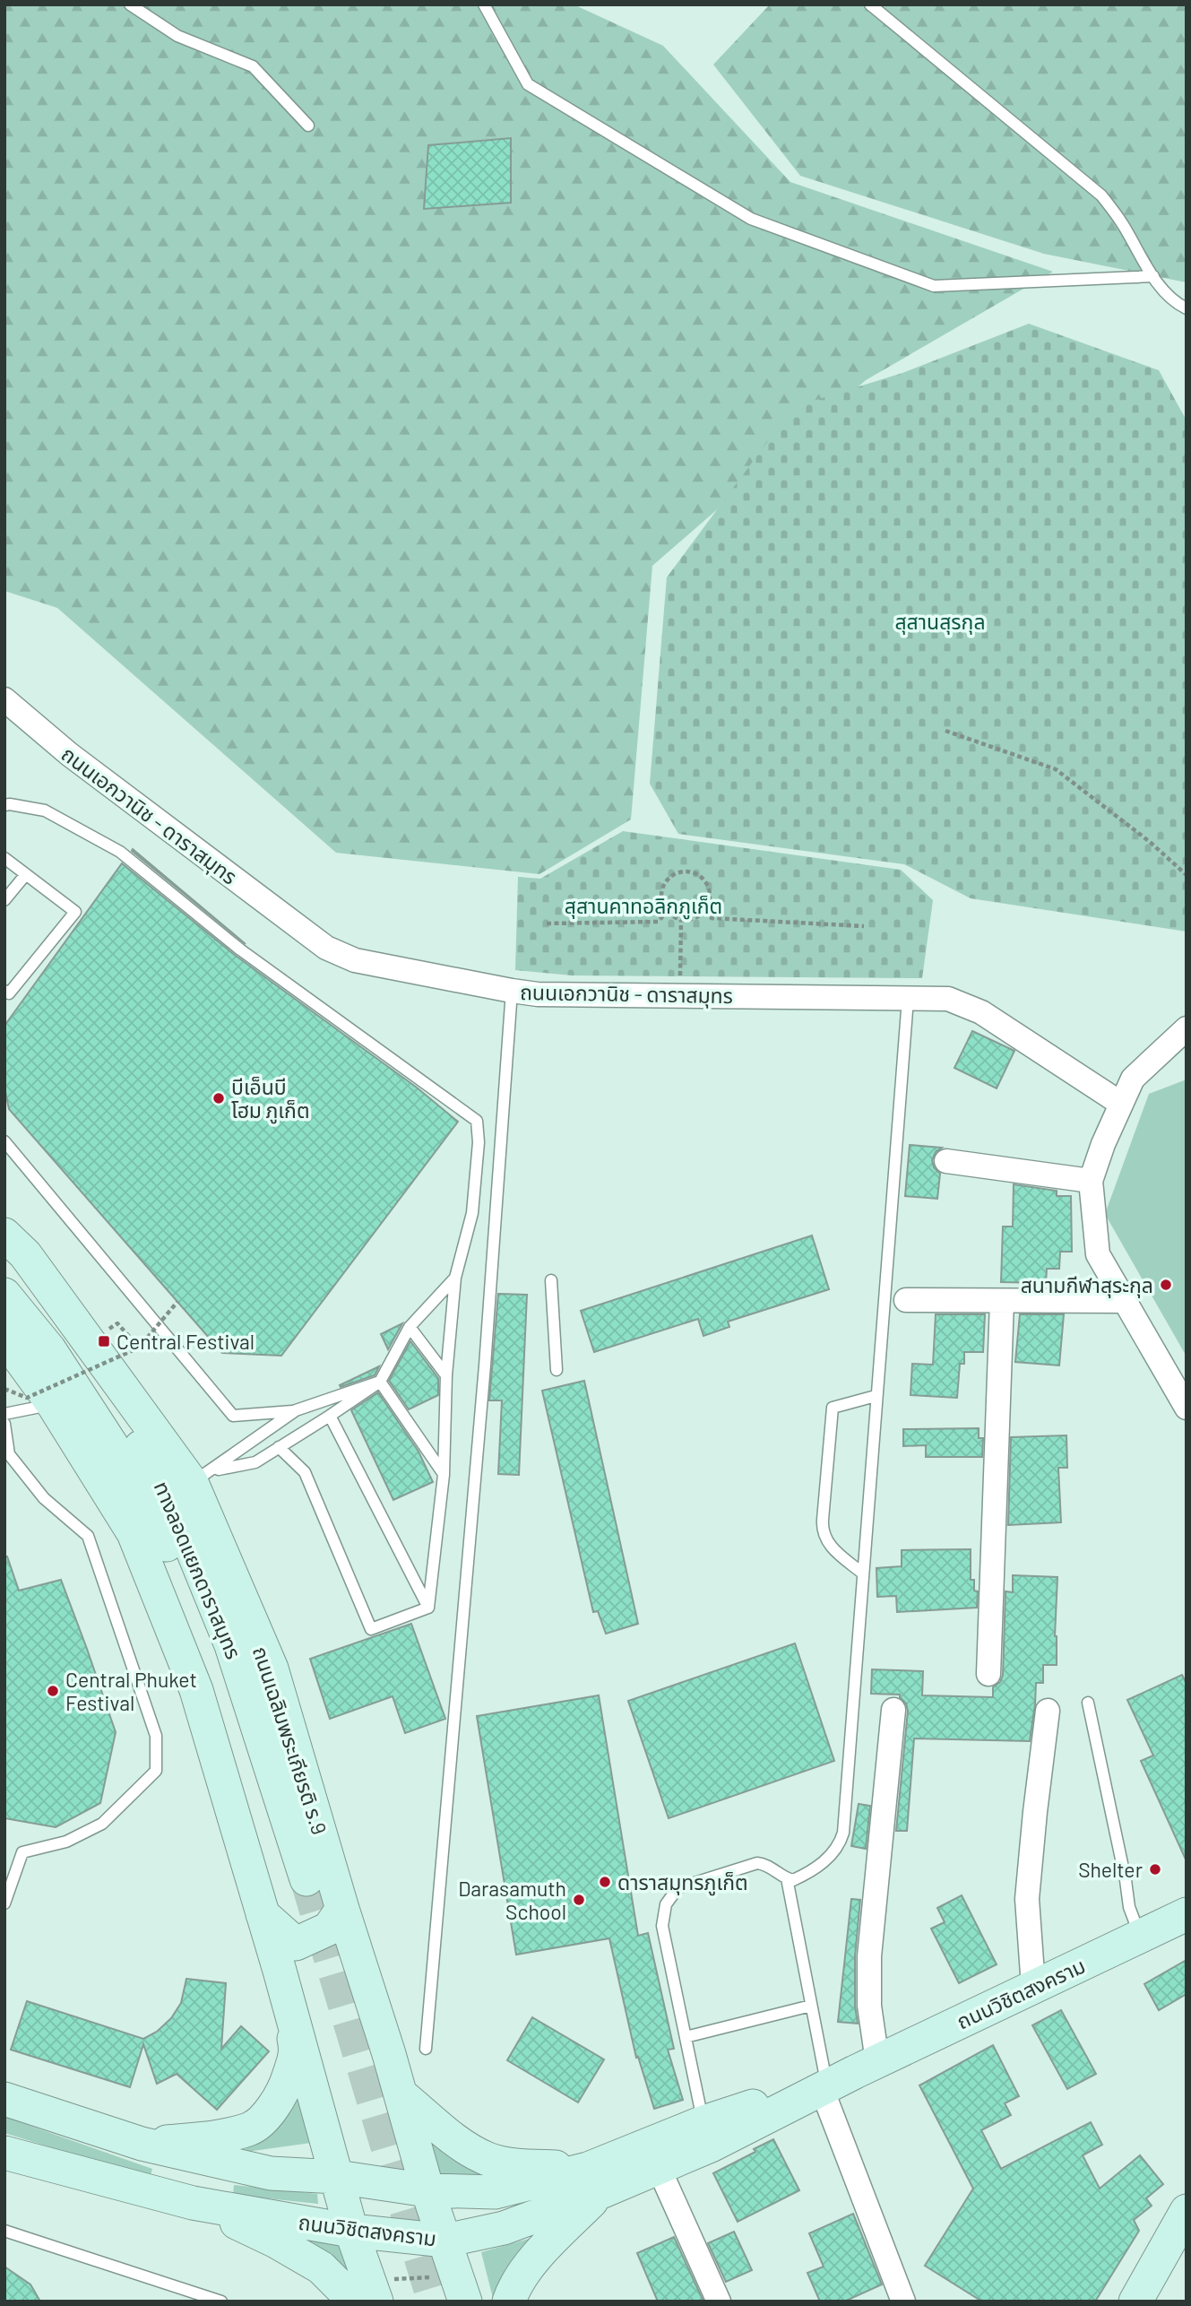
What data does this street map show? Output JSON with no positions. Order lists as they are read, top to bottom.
{
  "streets": {
    "main road": ["ทางลอดแยกดาราสมุทร", "ถนนเฉลิมพระเกียรติ ร.9", "ถนนวิชิตสงคราม"],
    "street": ["ถนนเอกวานิช - ดาราสมุทร"]
  },
  "crossings": [
    ["ถนนเฉลิมพระเกียรติ ร.9", "ถนนวิชิตสงคราม"]
  ],
  "parks": ["สุสานสุรกุล", "สุสานคาทอลิกภูเก็ต"],
  "places": {
    "other": [
      "บีเอ็นบี โฮม ภูเก็ต",
      "สนามกีฬาสุระกุล",
      "Central Phuket Festival",
      "Shelter",
      "ดาราสมุทรภูเก็ต",
      "Darasamuth School"
    ],
    "transit": ["Central Festival"]
  }
}
